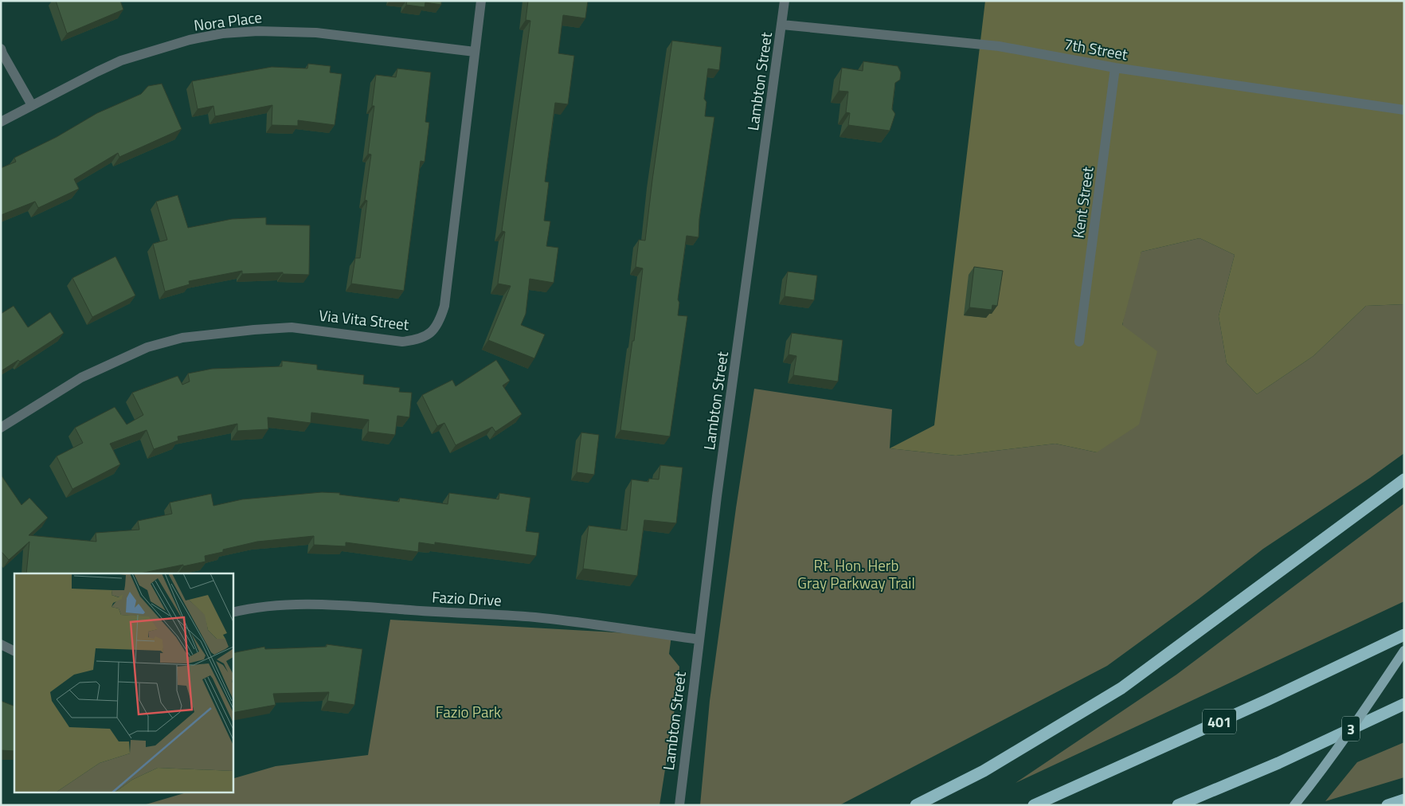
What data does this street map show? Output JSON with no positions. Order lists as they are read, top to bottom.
{
  "streets": {
    "highway": ["401"],
    "main road": ["3"],
    "street": [
      "Nora Place",
      "7th Street",
      "Lambton Street",
      "Kent Street",
      "Via Vita Street",
      "Fazio Drive"
    ]
  },
  "crossings": [
    ["Nora Place", "Via Vita Street"],
    ["7th Street", "Lambton Street"],
    ["7th Street", "Kent Street"],
    ["Lambton Street", "Fazio Drive"]
  ],
  "parks": ["Rt. Hon. Herb Gray Parkway Trail", "Fazio Park"]
}
